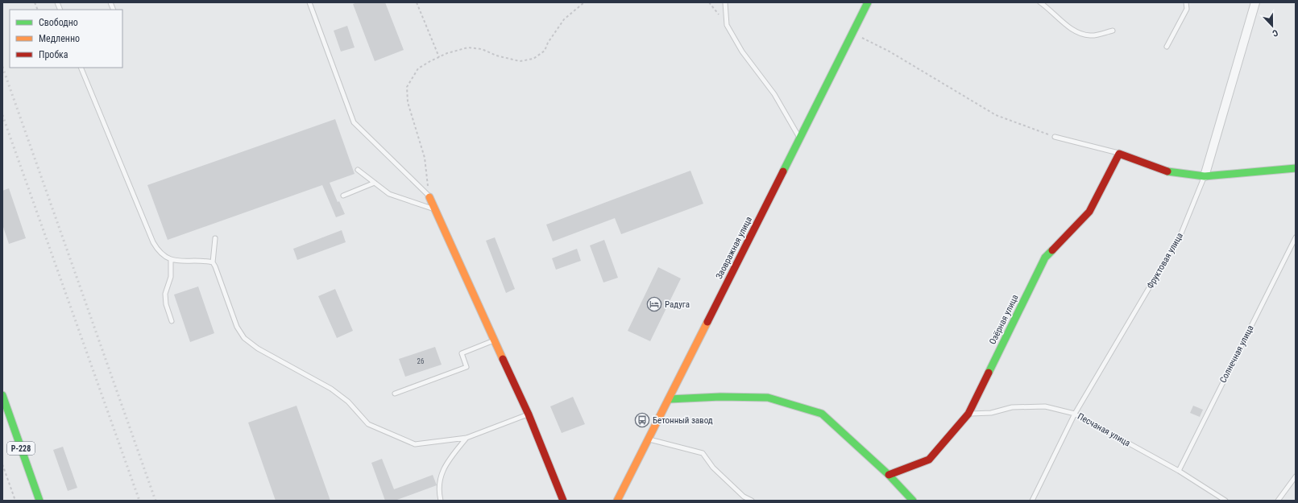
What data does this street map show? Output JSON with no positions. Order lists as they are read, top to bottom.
{
  "streets": {
    "main road": ["Заовражная улица", "Озёрная улица", "Р-228"],
    "street": ["Фруктовая улица"],
    "lane": ["Солнечная улица", "Песчаная улица"]
  },
  "crossings": [
    ["Фруктовая улица", "Песчаная улица"],
    ["Озёрная улица", "Песчаная улица"],
    ["Солнечная улица", "Песчаная улица"]
  ],
  "places": {
    "hotel": ["Радуга"],
    "bus stop": ["Бетонный завод"]
  },
  "house_numbers": ["26"],
  "legend": ["Свободно", "Медленно", "Пробка"],
  "north": "bottom"
}
